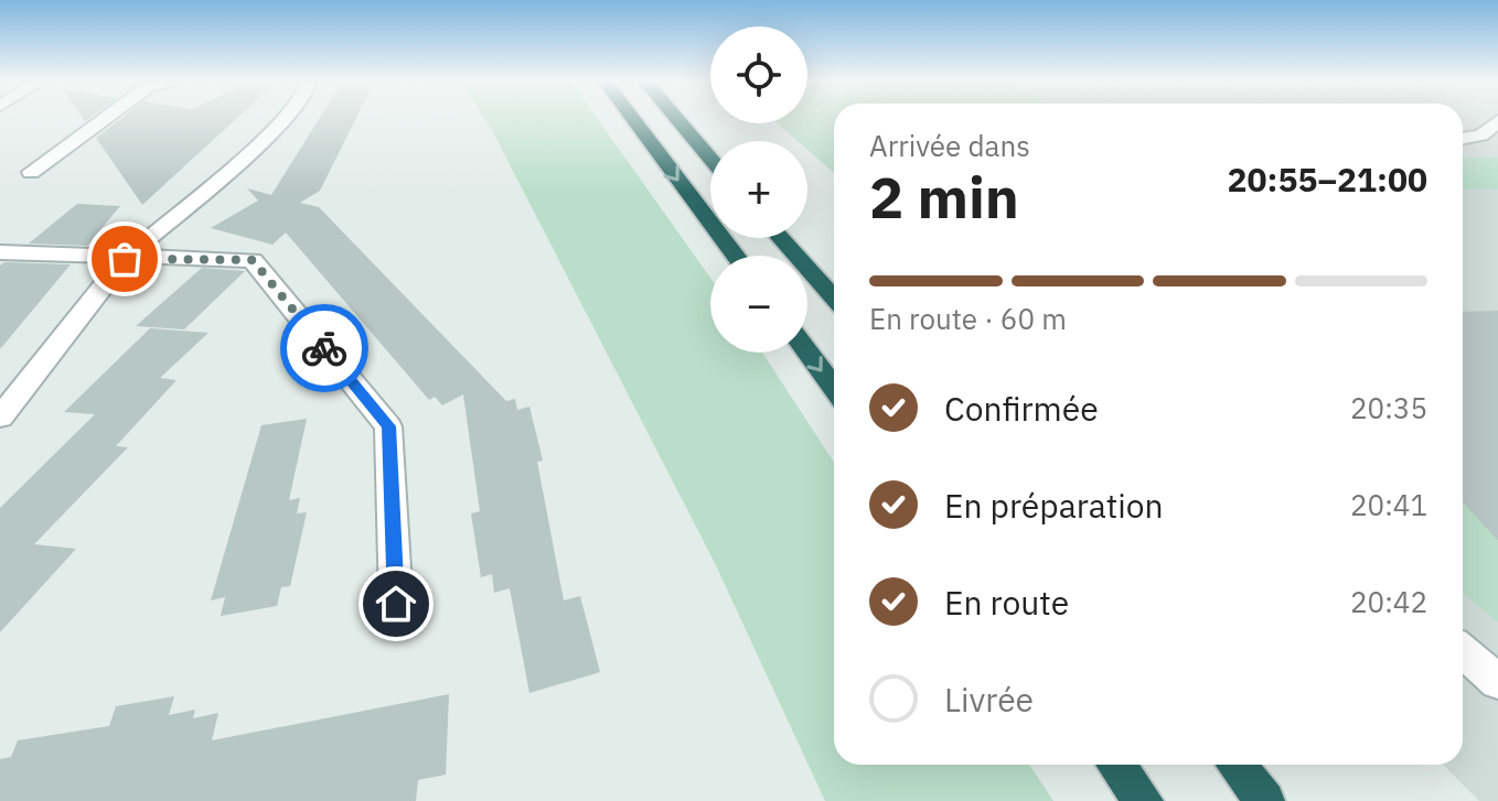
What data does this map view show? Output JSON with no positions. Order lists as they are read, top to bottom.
{
  "page": {
    "map_buttons": ["+", "−"],
    "heading": ["2 min", "Arrivée dans", "20:55–21:00"],
    "bar": "En route · 60 m",
    "list": [
      ["Confirmée", "20:35"],
      ["En préparation", "20:41"],
      ["En route", "20:42"],
      "Livrée"
    ]
  }
}
